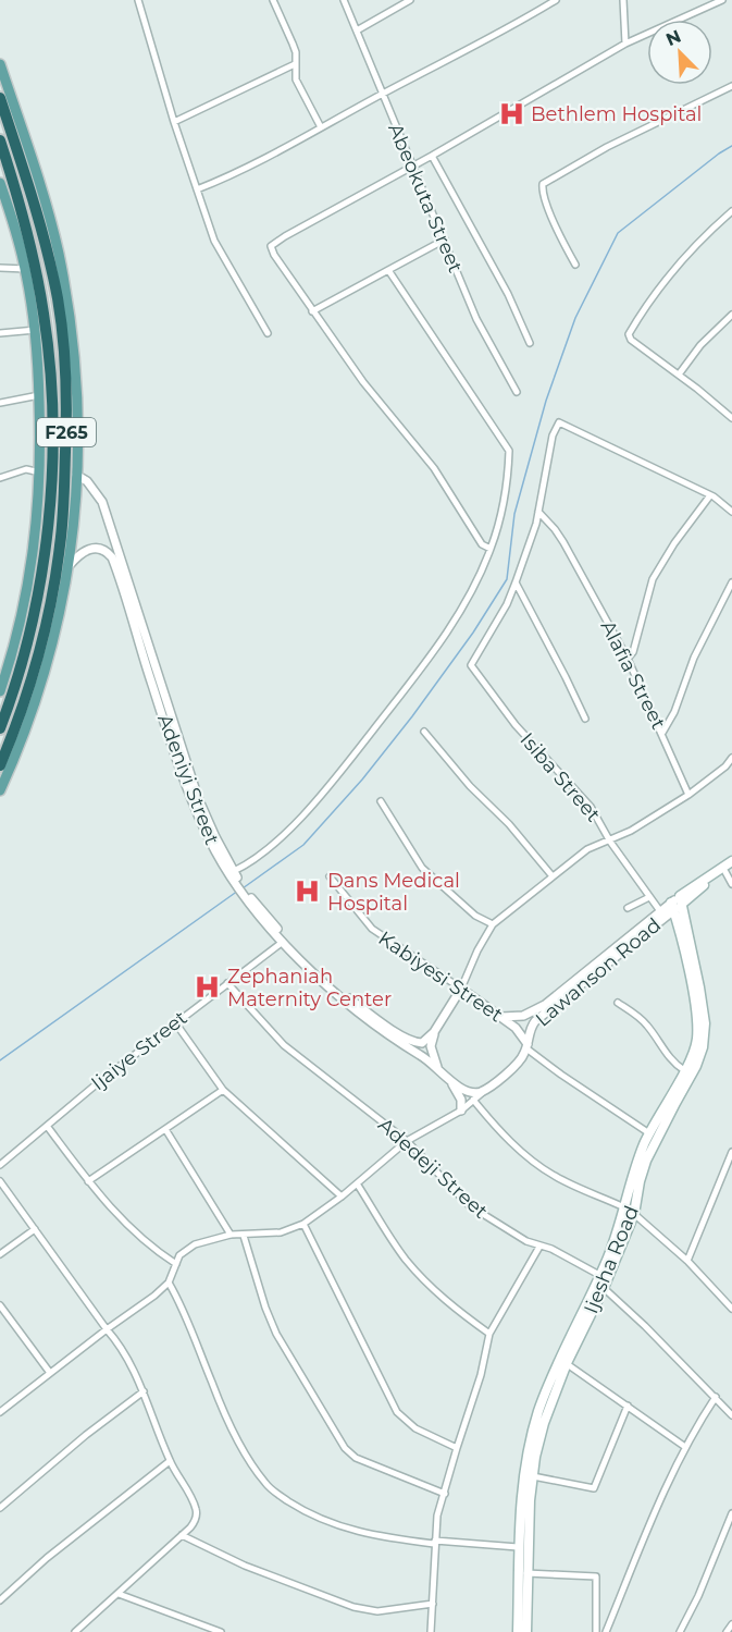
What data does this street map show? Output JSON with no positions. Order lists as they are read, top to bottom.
{
  "streets": {
    "highway": ["F265"],
    "main road": ["Lawanson Road", "Ijesha Road"],
    "street": [
      "Abeokuta Street",
      "Alafia Street",
      "Isiba Street",
      "Adeniyi Street",
      "Kabiyesi Street",
      "Ijaiye Street",
      "Adedeji Street"
    ]
  },
  "crossings": [
    ["Adeniyi Street", "Lawanson Road"],
    ["Adeniyi Street", "Kabiyesi Street"],
    ["Adeniyi Street", "Ijaiye Street"],
    ["Lawanson Road", "Kabiyesi Street"],
    ["Lawanson Road", "Ijesha Road"],
    ["Ijaiye Street", "Adedeji Street"],
    ["Adedeji Street", "Ijesha Road"]
  ],
  "places": {
    "hospital": ["Bethlem Hospital", "Dans Medical Hospital", "Zephaniah Maternity Center"]
  },
  "north": "top left"
}
